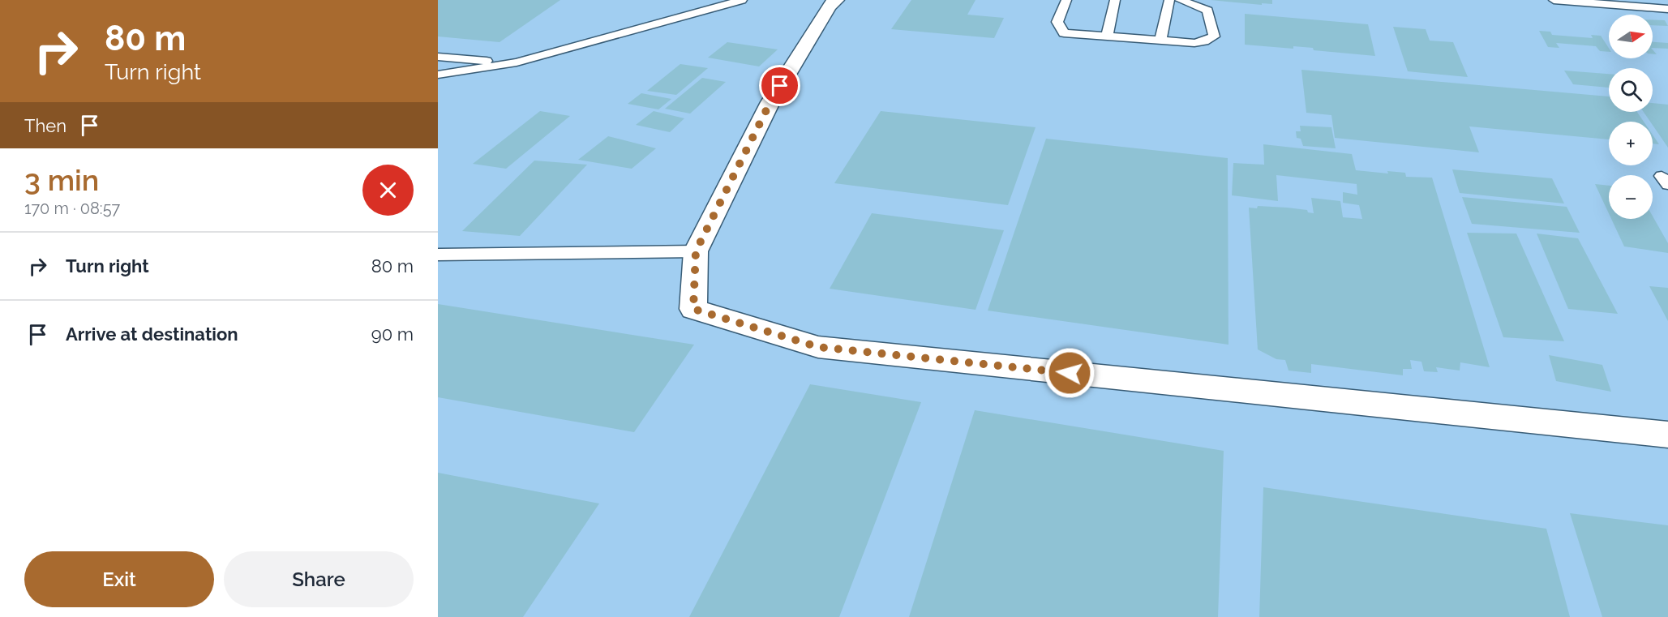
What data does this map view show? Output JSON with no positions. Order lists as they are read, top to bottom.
{
  "north": "right",
  "page": {
    "turn": ["80 m", "Turn right"],
    "map_buttons": ["+", "−"],
    "then": "Then",
    "heading": ["3 min", "170 m · 08:57"],
    "list": [
      {
        "name": "Turn right",
        "value": "80 m"
      },
      {
        "name": "Arrive at destination",
        "value": "90 m"
      }
    ],
    "buttons": ["Exit", "Share"]
  }
}
